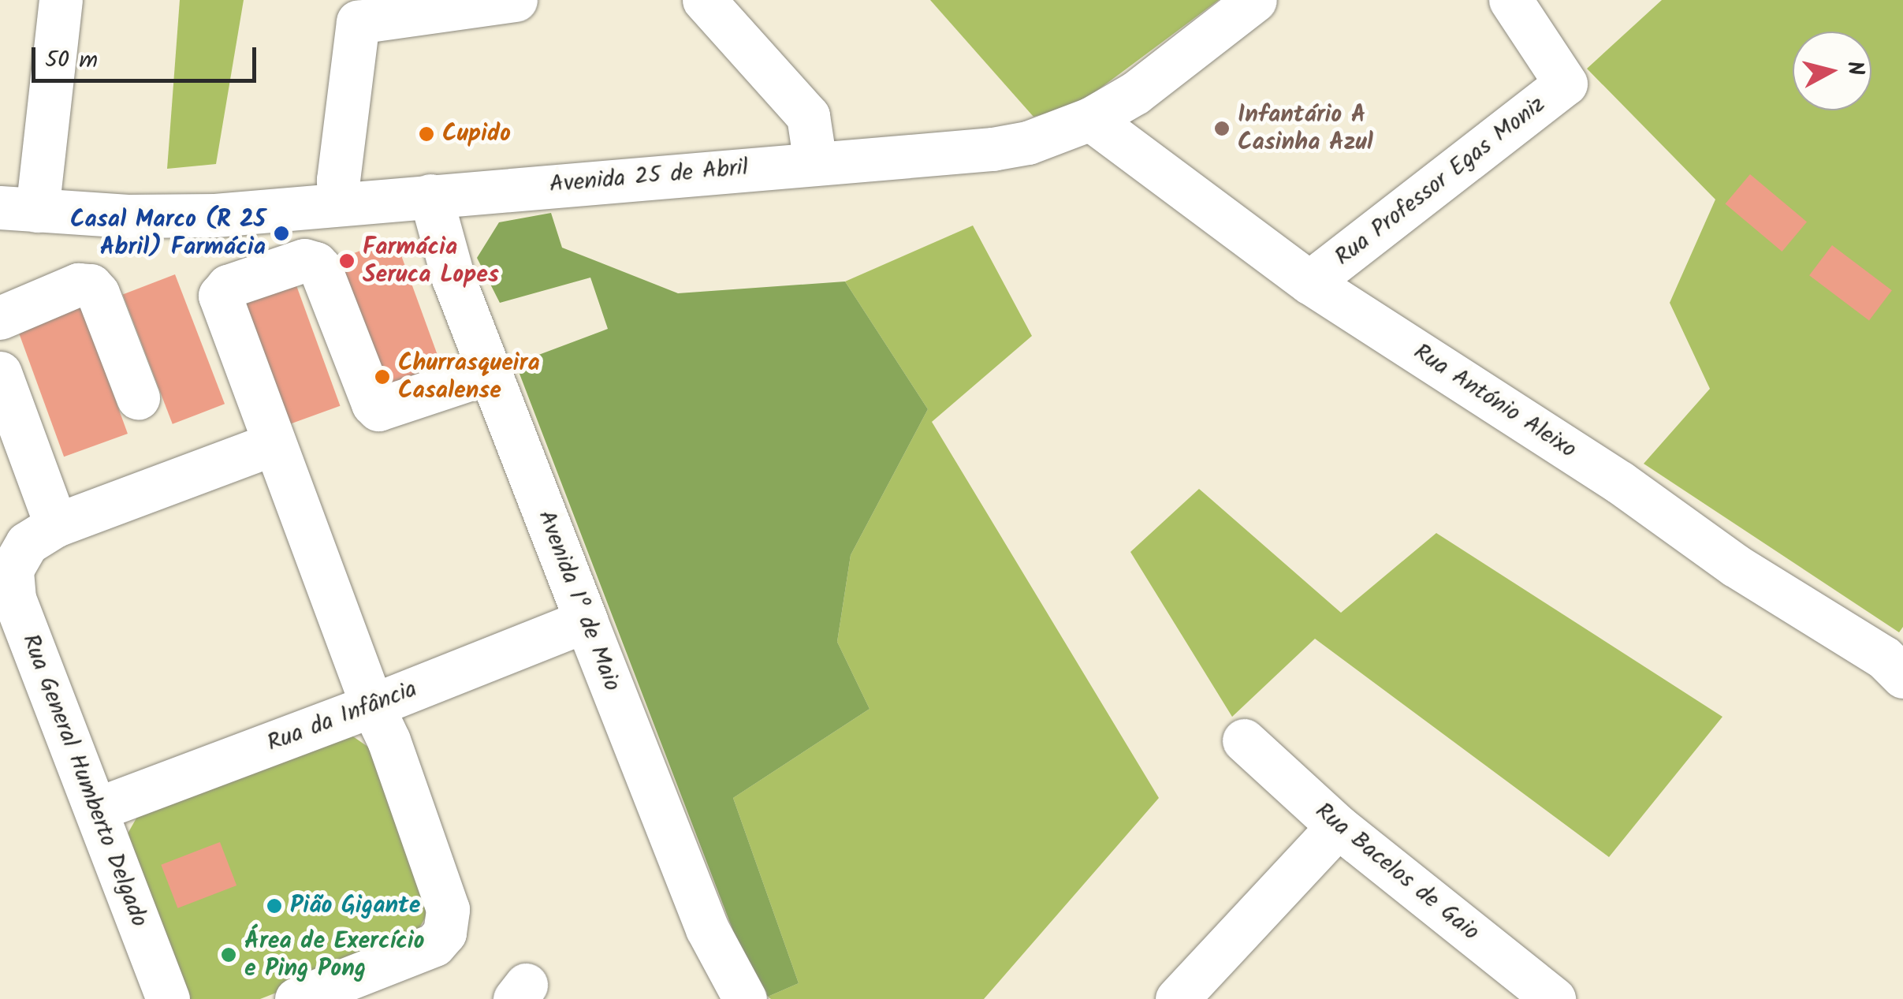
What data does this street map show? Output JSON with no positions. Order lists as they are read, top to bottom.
{
  "streets": {
    "street": [
      "Avenida 25 de Abril",
      "Rua Professor Egas Moniz",
      "Rua António Aleixo",
      "Avenida 1º de Maio",
      "Rua da Infância",
      "Rua General Humberto Delgado",
      "Rua Bacelos de Gaio"
    ]
  },
  "crossings": [
    ["Avenida 25 de Abril", "Rua António Aleixo"],
    ["Avenida 25 de Abril", "Avenida 1º de Maio"],
    ["Rua Professor Egas Moniz", "Rua António Aleixo"],
    ["Avenida 1º de Maio", "Rua da Infância"],
    ["Rua da Infância", "Rua General Humberto Delgado"]
  ],
  "places": [
    "Infantário A Casinha Azul",
    "Cupido",
    "Casal Marco (R 25 Abril) Farmácia",
    "Farmácia Seruca Lopes",
    "Churrasqueira Casalense",
    "Pião Gigante",
    "Área de Exercício e Ping Pong"
  ],
  "scale_bar": "50 m",
  "north": "right"
}
